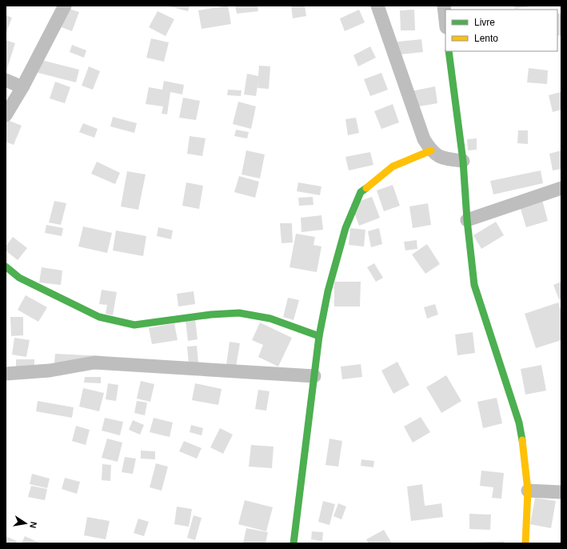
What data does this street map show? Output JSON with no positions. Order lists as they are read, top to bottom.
{
  "legend": ["Livre", "Lento"],
  "north": "right"
}
